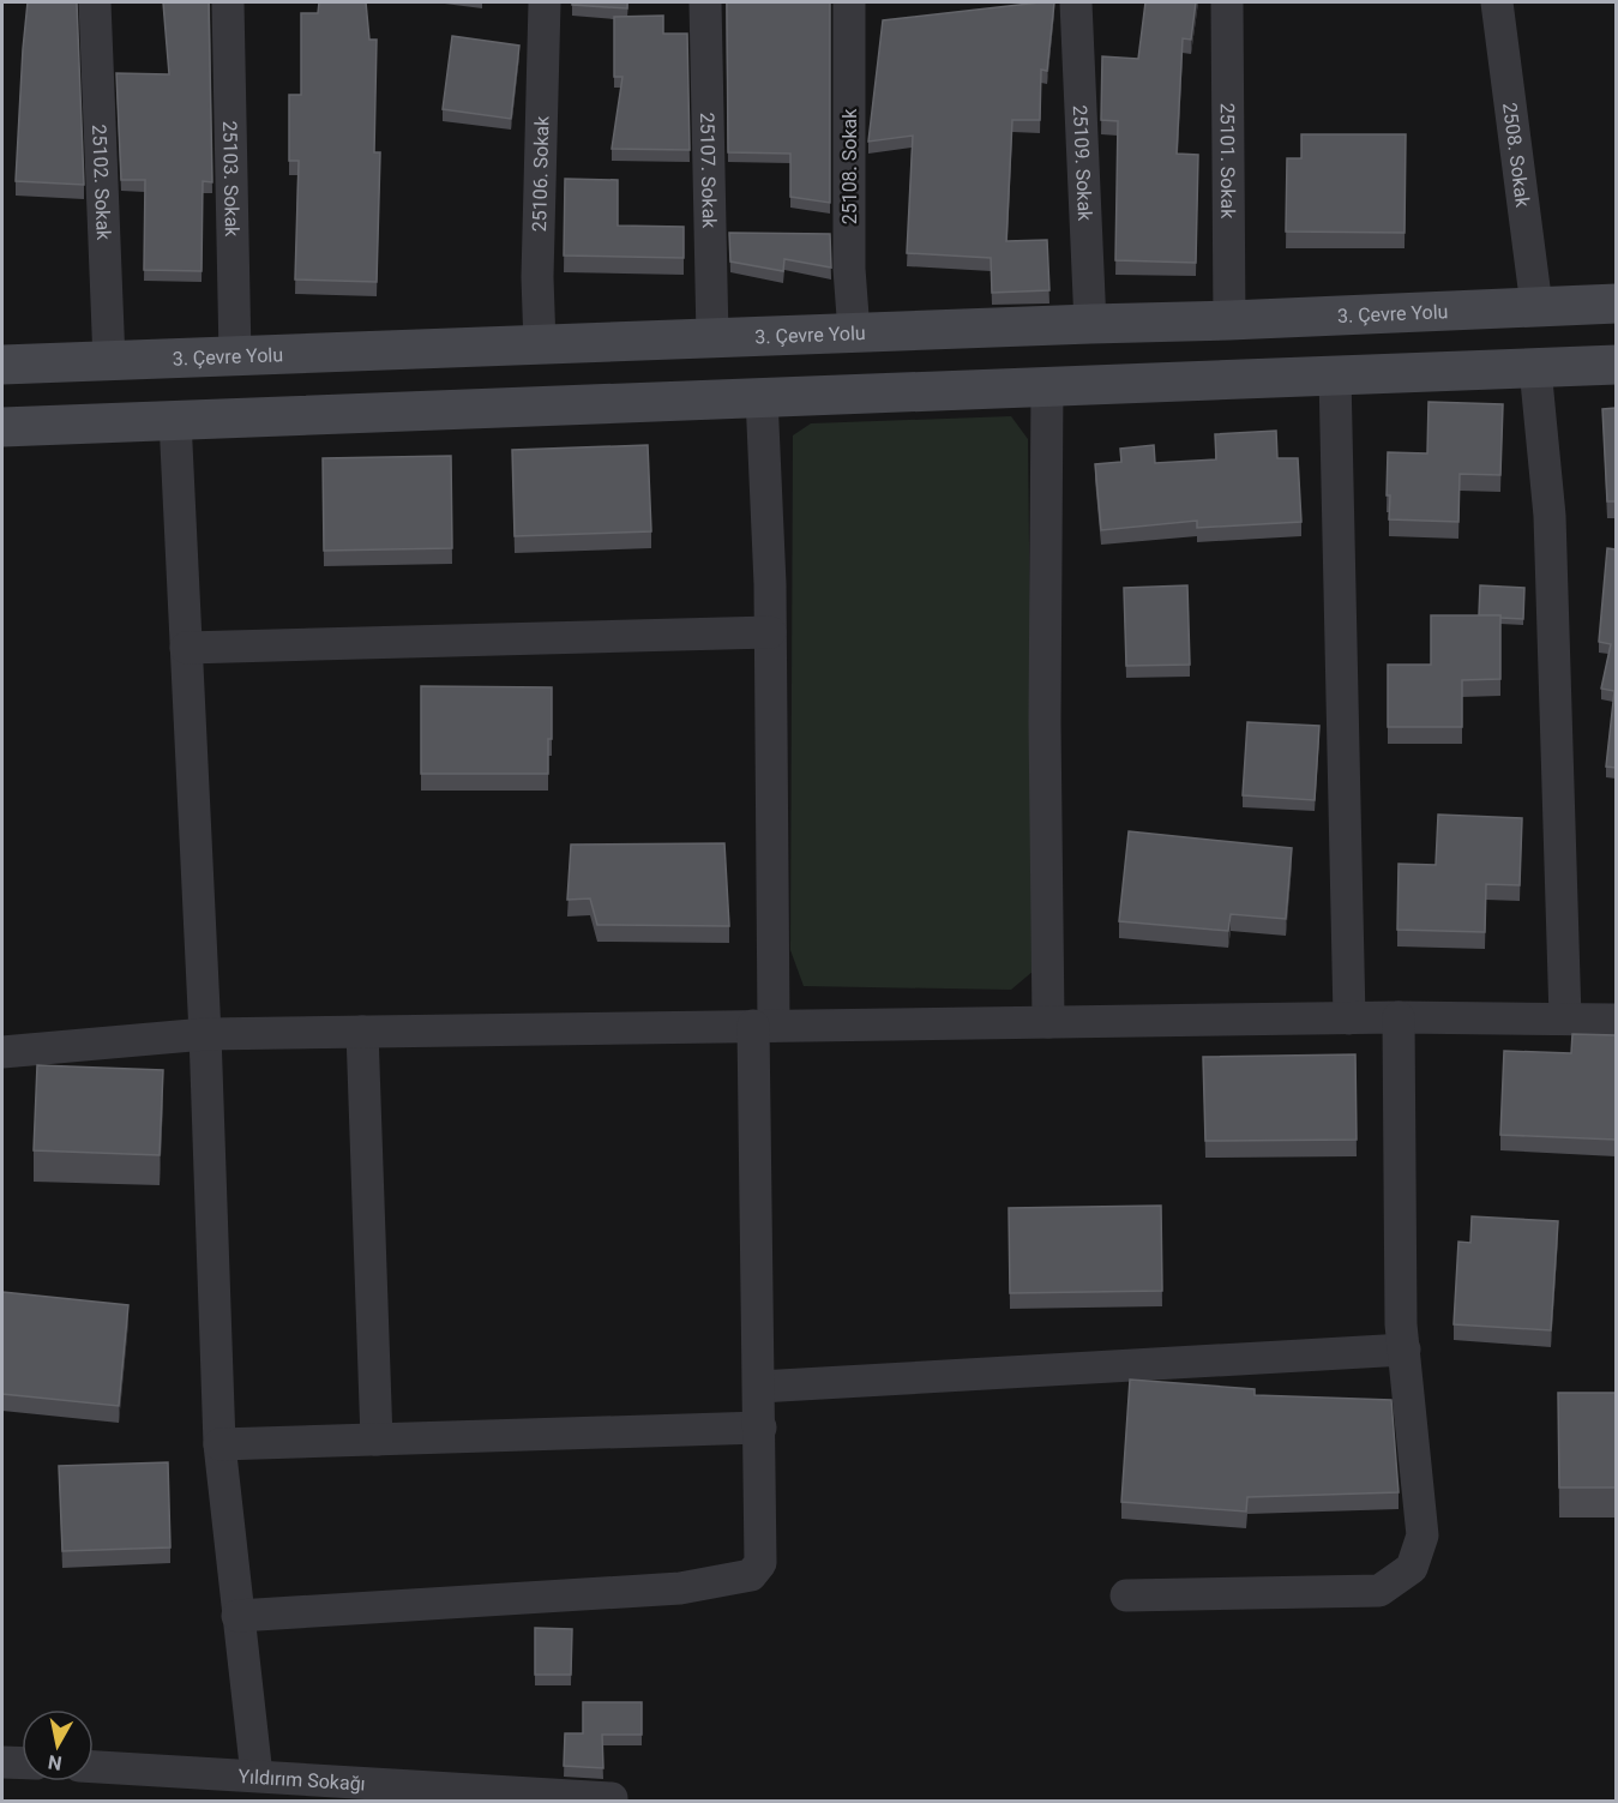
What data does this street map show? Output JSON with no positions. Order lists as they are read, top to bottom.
{
  "streets": {
    "main road": ["3. Çevre Yolu"],
    "street": [
      "2508. Sokak",
      "25101. Sokak",
      "25109. Sokak",
      "25108. Sokak",
      "25107. Sokak",
      "25106. Sokak",
      "25103. Sokak",
      "25102. Sokak",
      "Yıldırım Sokağı"
    ]
  },
  "crossings": [
    ["2508. Sokak", "3. Çevre Yolu"],
    ["25101. Sokak", "3. Çevre Yolu"],
    ["25109. Sokak", "3. Çevre Yolu"],
    ["25108. Sokak", "3. Çevre Yolu"],
    ["25107. Sokak", "3. Çevre Yolu"],
    ["25106. Sokak", "3. Çevre Yolu"],
    ["25103. Sokak", "3. Çevre Yolu"],
    ["25102. Sokak", "3. Çevre Yolu"]
  ],
  "north": "bottom"
}
